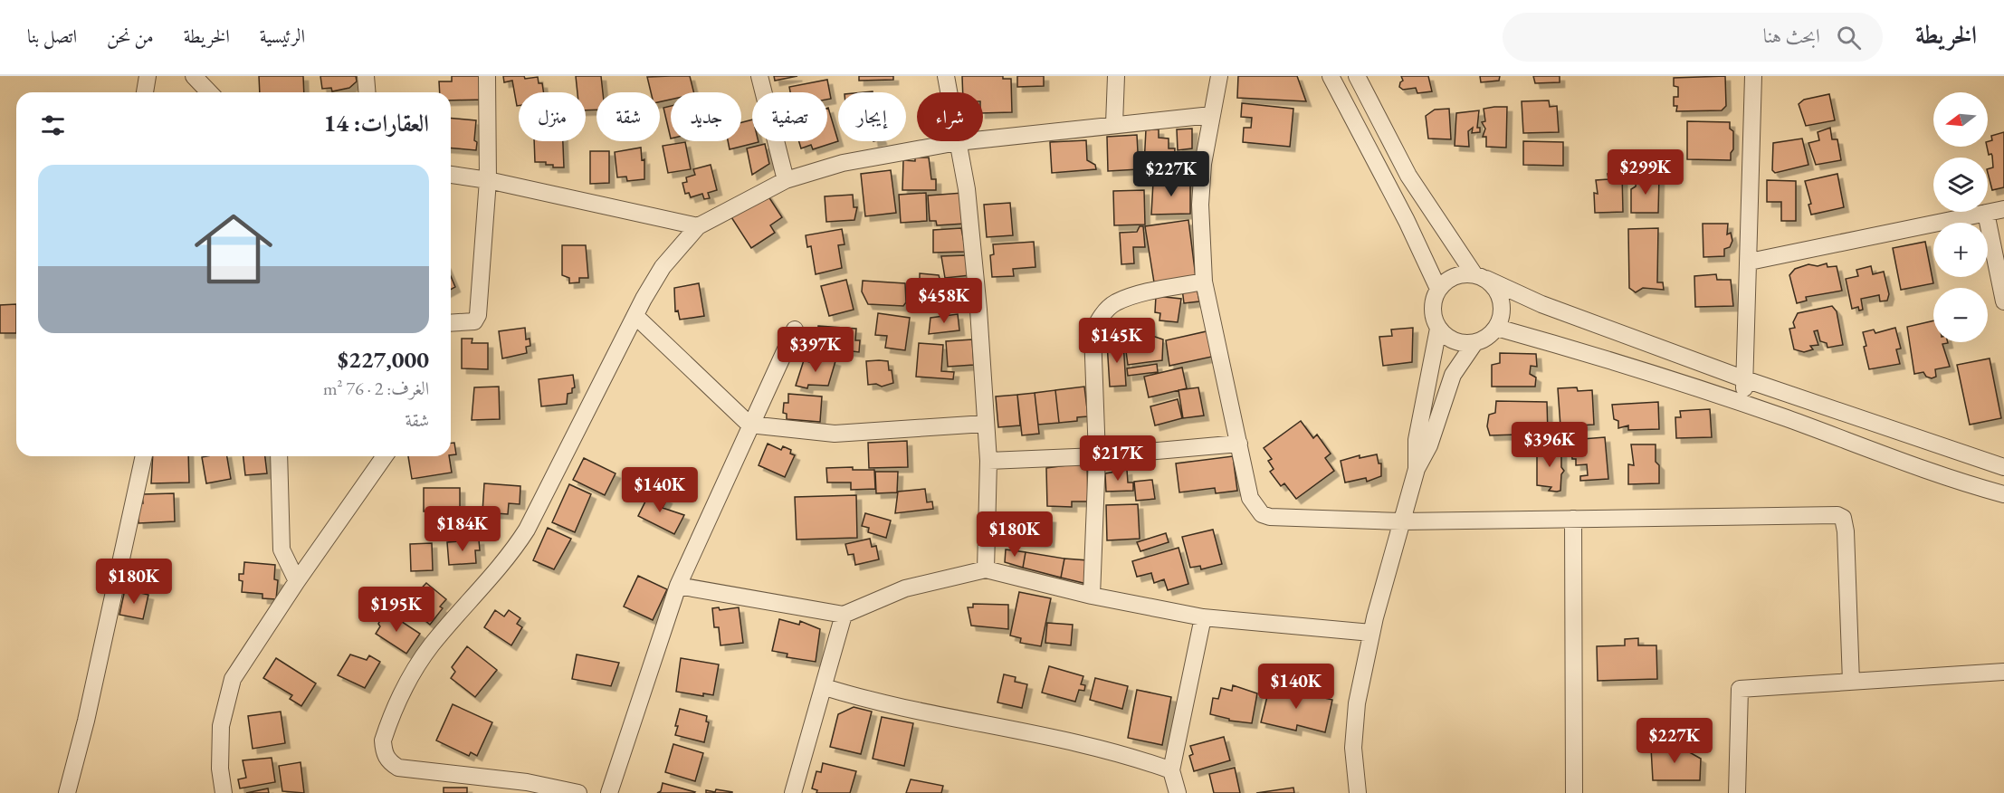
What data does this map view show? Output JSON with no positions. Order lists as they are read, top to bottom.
{
  "north": "left",
  "page": {
    "header": "الخريطة",
    "search": "ابحث هنا",
    "nav": [
      "الرئيسية",
      "الخريطة",
      "من نحن",
      "اتصل بنا"
    ],
    "map_buttons": ["+", "−"],
    "chip": [
      "شراء",
      "إيجار",
      "تصفية",
      "جديد",
      "شقة",
      "منزل"
    ],
    "heading": "العقارات: 14",
    "price": [
      "$299K",
      "$227K",
      "$458K",
      "$145K",
      "$397K",
      "$396K",
      "$217K",
      "$140K",
      "$184K",
      "$180K",
      "$180K",
      "$195K",
      "$140K",
      "$227K"
    ],
    "list": [
      {
        "name": "$227,000",
        "note": "الغرف: 2 · 76 m² · شقة"
      }
    ]
  }
}
